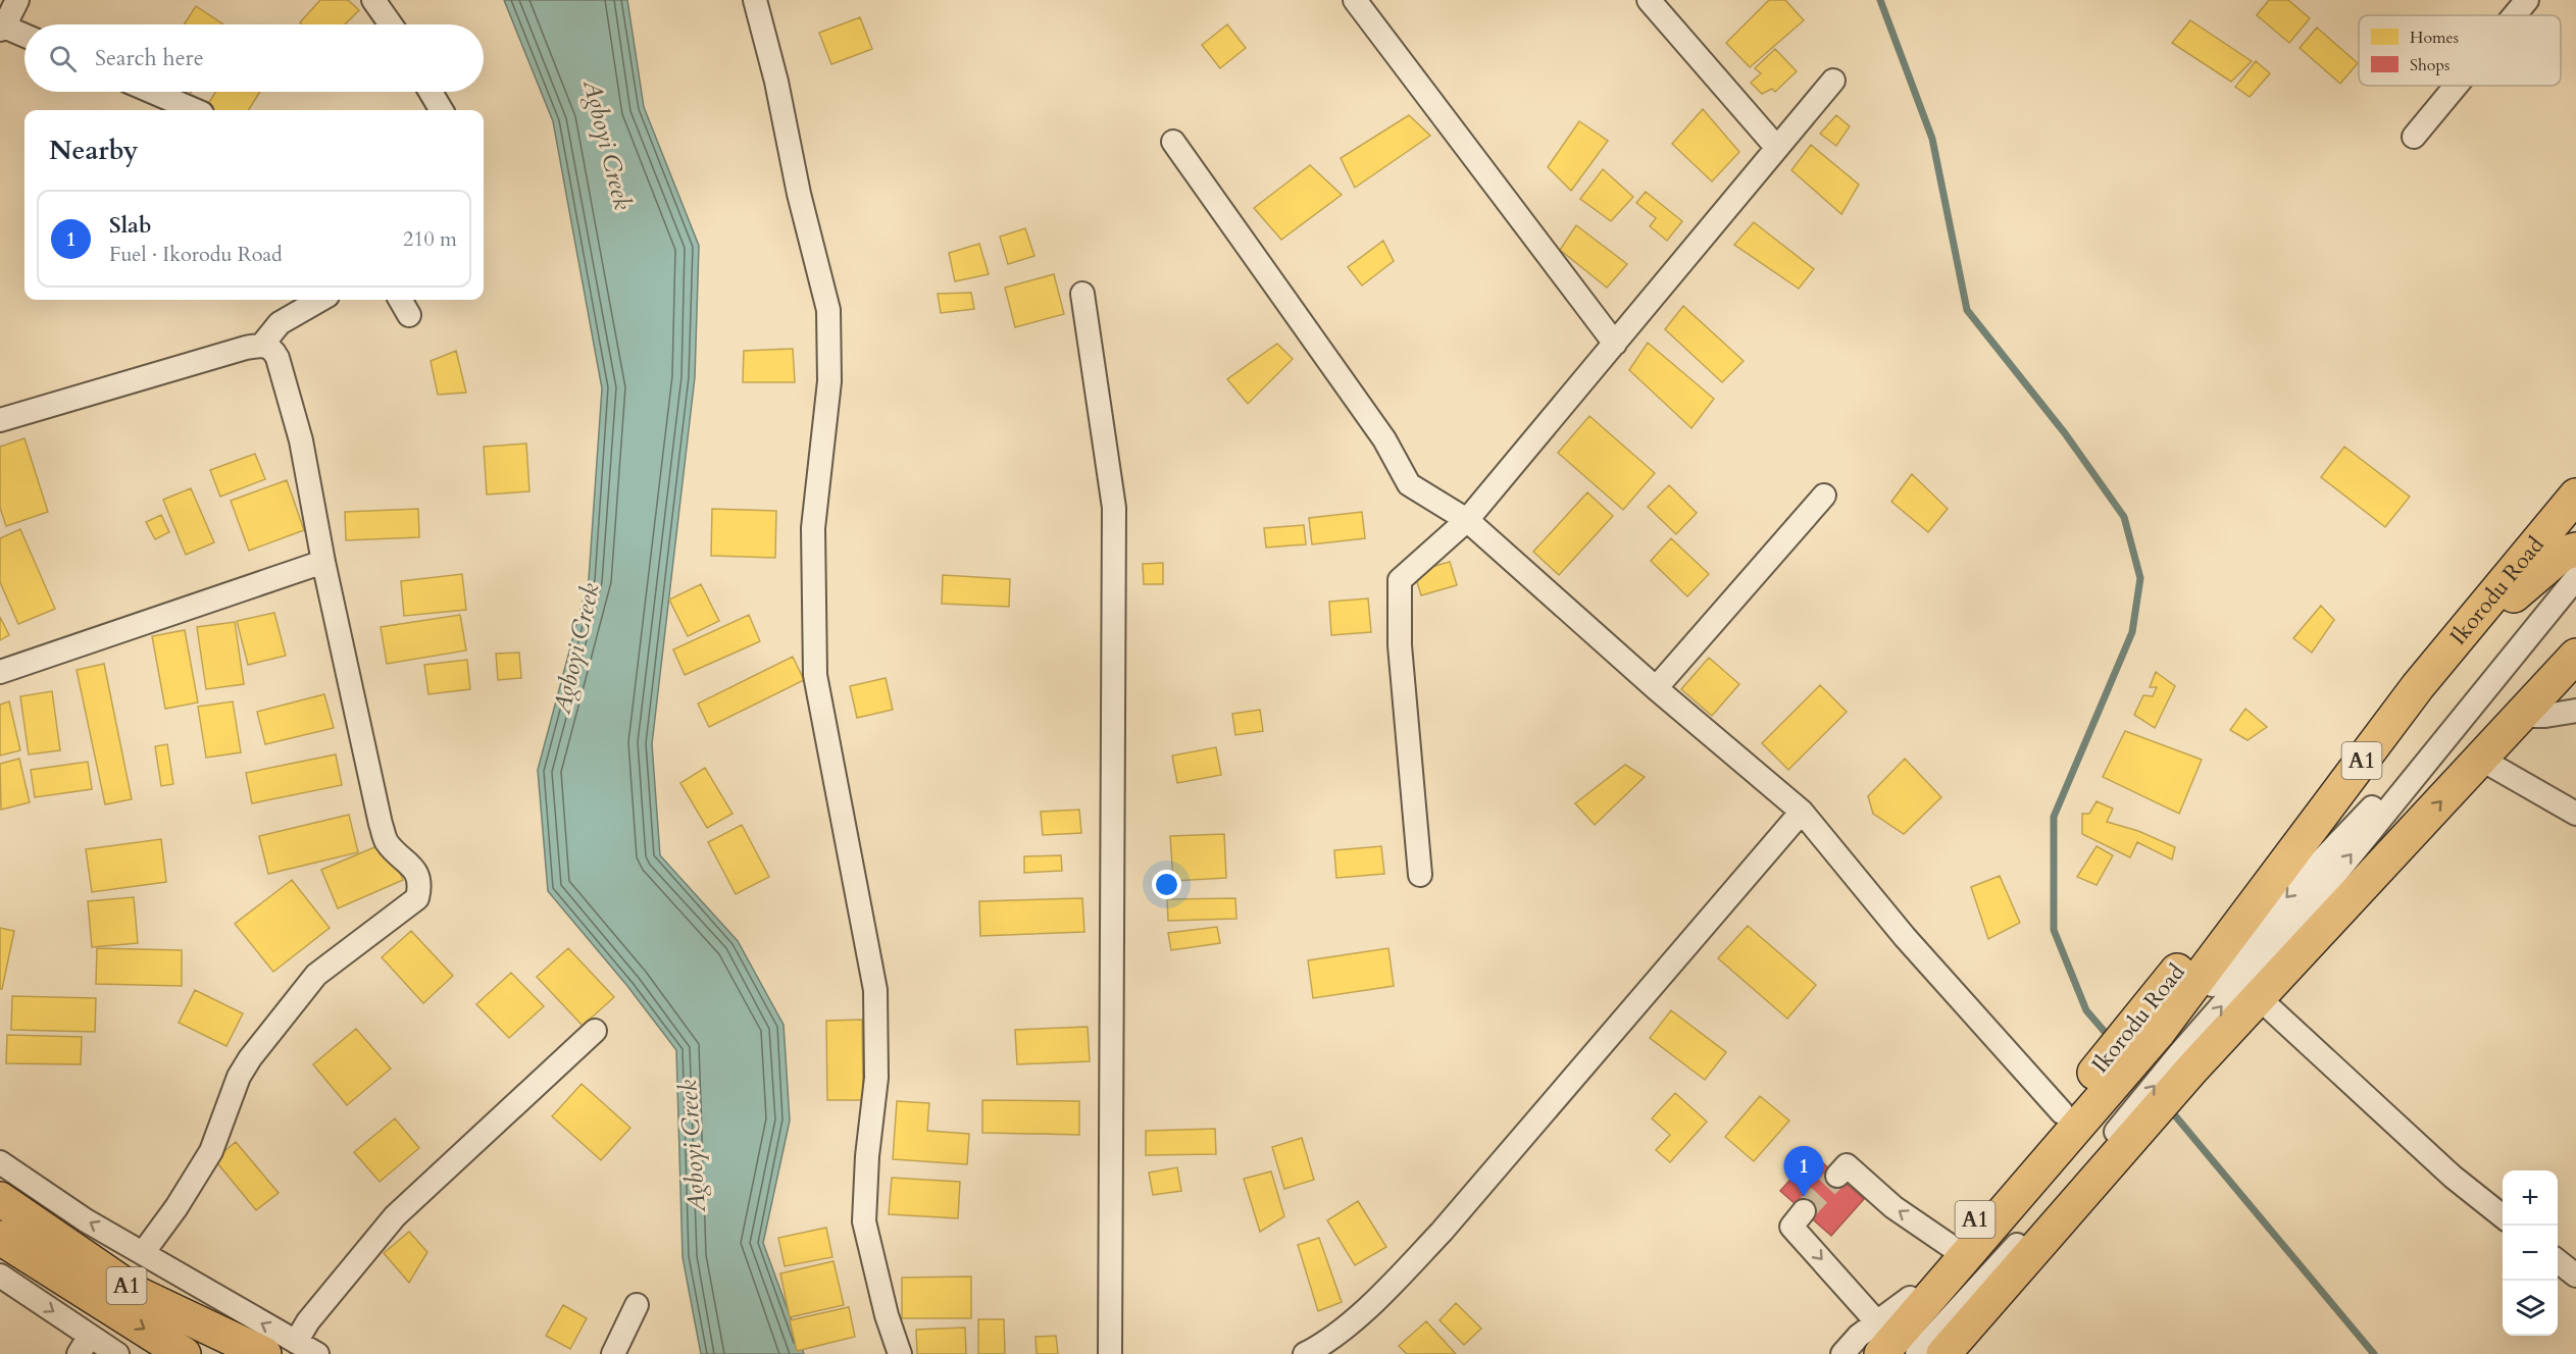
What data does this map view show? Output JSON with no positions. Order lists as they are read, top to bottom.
{
  "streets": {
    "highway": ["Ikorodu Road", "A1"]
  },
  "water": ["Agboyi Creek"],
  "legend": ["Homes", "Shops"],
  "page": {
    "search": "Search here",
    "heading": "Nearby",
    "list": [
      {
        "mark": "1",
        "name": "Slab",
        "note": "Fuel · Ikorodu Road",
        "value": "210 m"
      }
    ],
    "pins": "1",
    "map_buttons": ["+", "−"]
  }
}
